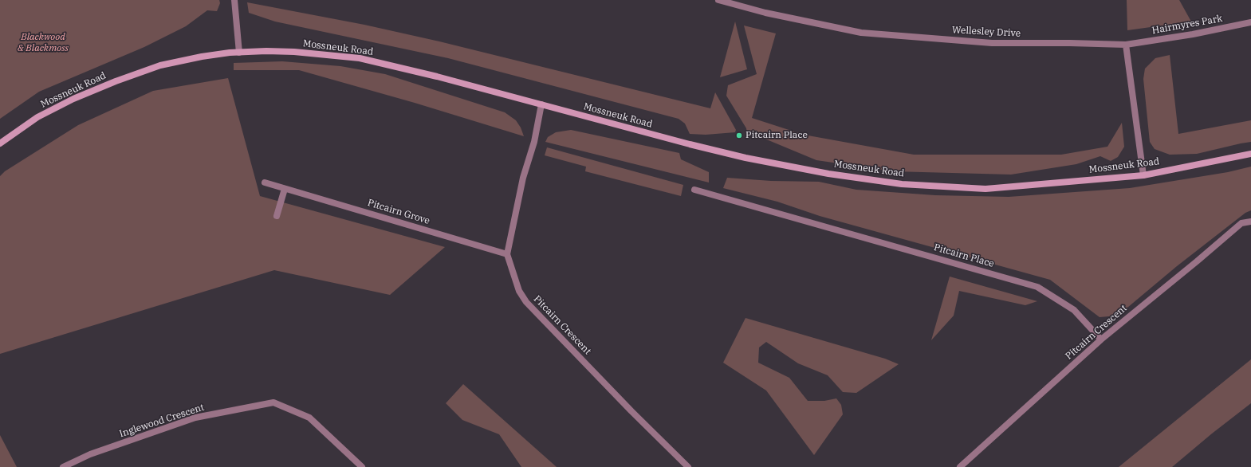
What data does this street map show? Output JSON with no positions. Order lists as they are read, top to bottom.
{
  "streets": {
    "street": [
      "Hairmyres Park",
      "Wellesley Drive",
      "Mossneuk Road",
      "Pitcairn Grove",
      "Pitcairn Place",
      "Pitcairn Crescent",
      "Inglewood Crescent"
    ]
  },
  "crossings": [
    ["Hairmyres Park", "Wellesley Drive"],
    ["Mossneuk Road", "Pitcairn Crescent"],
    ["Pitcairn Grove", "Pitcairn Crescent"],
    ["Pitcairn Place", "Pitcairn Crescent"]
  ],
  "parks": ["Blackwood & Blackmoss"],
  "places": ["Pitcairn Place"]
}
